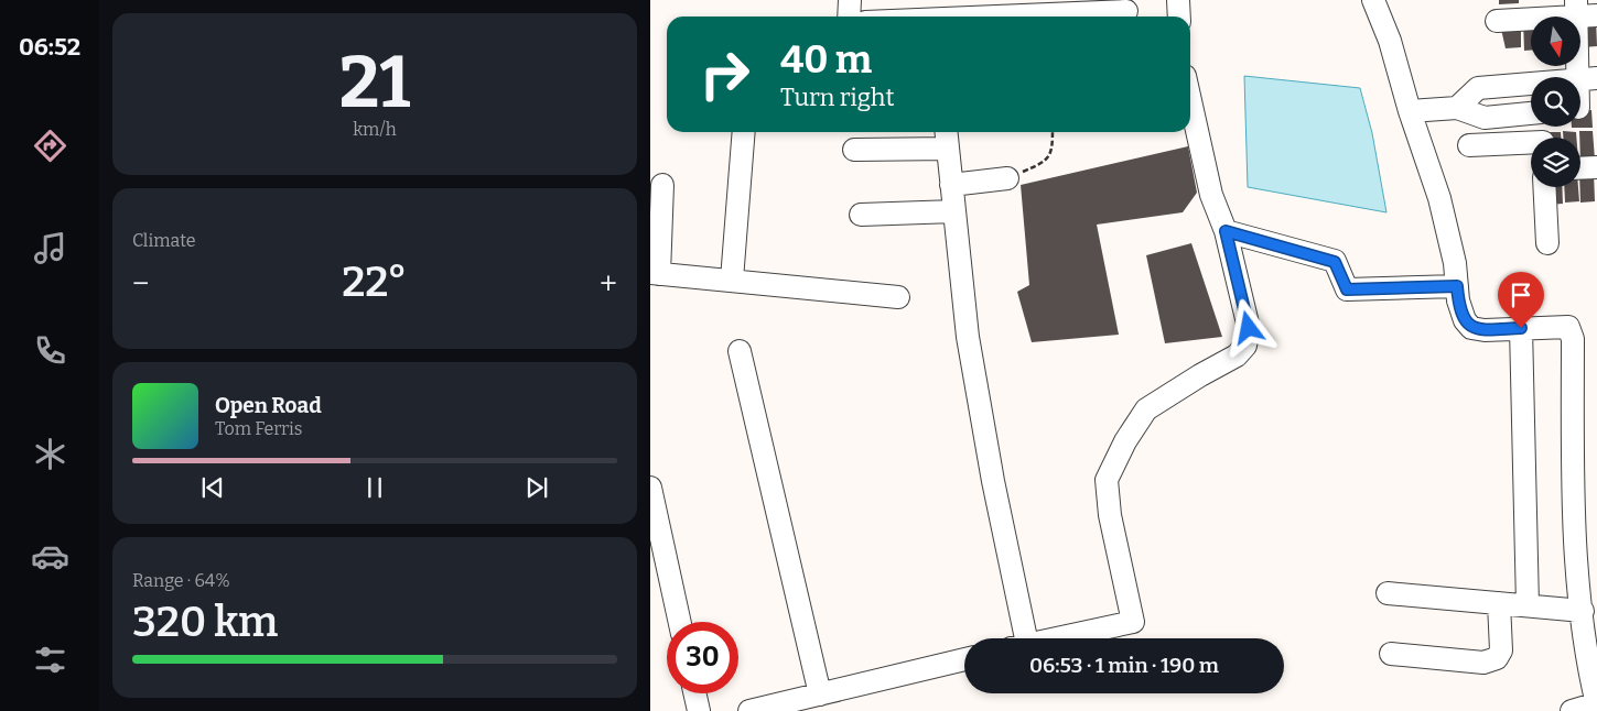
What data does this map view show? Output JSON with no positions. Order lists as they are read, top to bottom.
{
  "north": "bottom",
  "page": {
    "tabs": "06:52",
    "tile": [
      ["21", "km/h"],
      "Climate",
      ["Range · 64%", "320 km"]
    ],
    "turn": ["40 m", "Turn right"],
    "heat": ["−", "22°", "+"],
    "song": ["Open Road", "Tom Ferris"],
    "limit": "30",
    "trip": "06:53 · 1 min · 190 m"
  }
}
